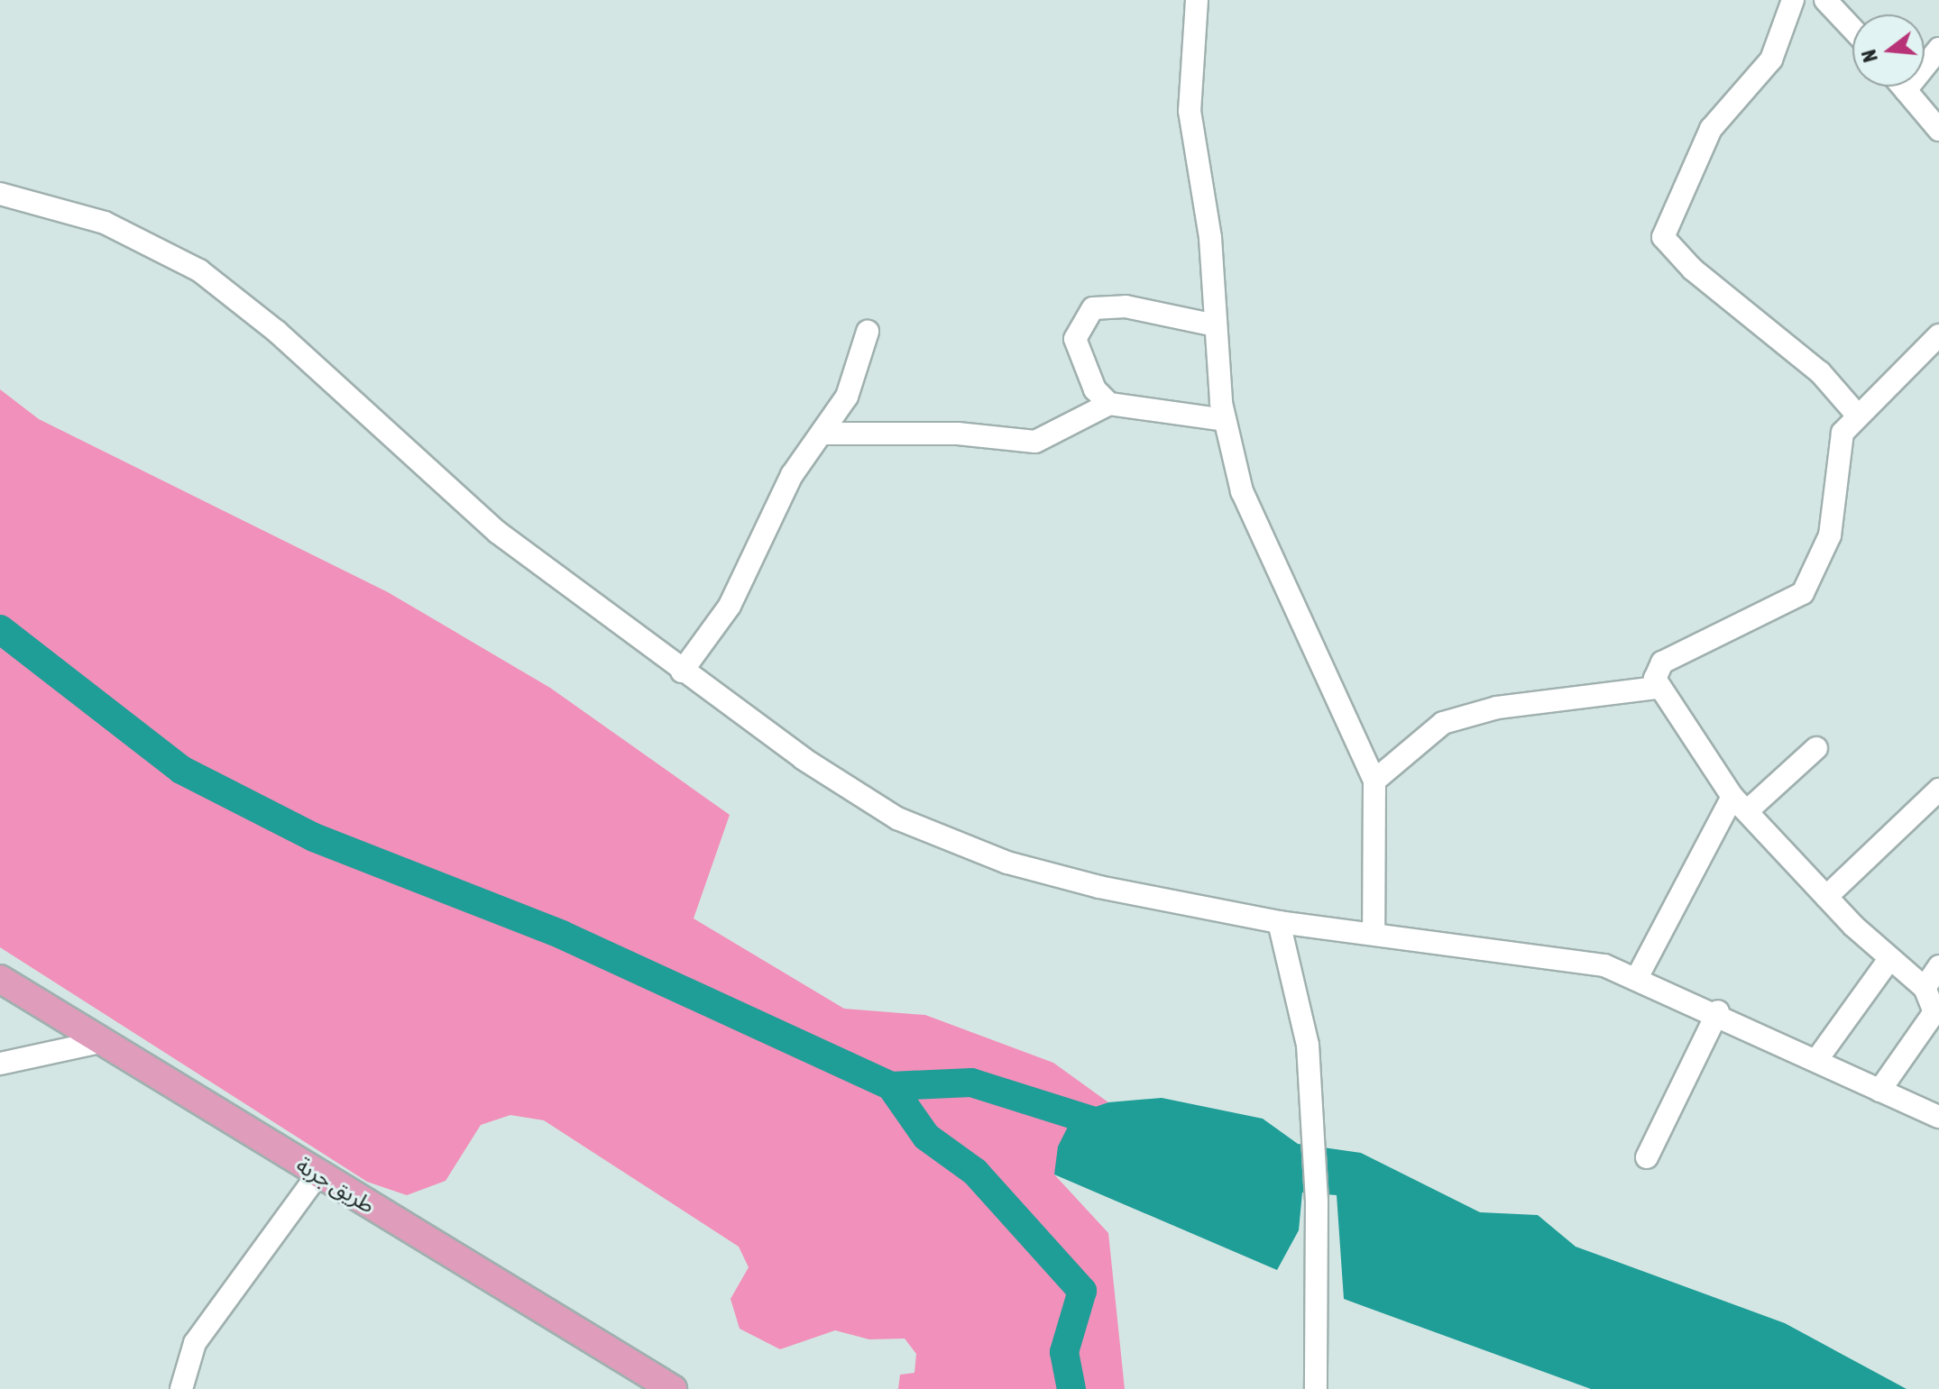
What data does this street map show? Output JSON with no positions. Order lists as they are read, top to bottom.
{
  "streets": {
    "main road": ["طريق جربة"]
  },
  "north": "left"
}
